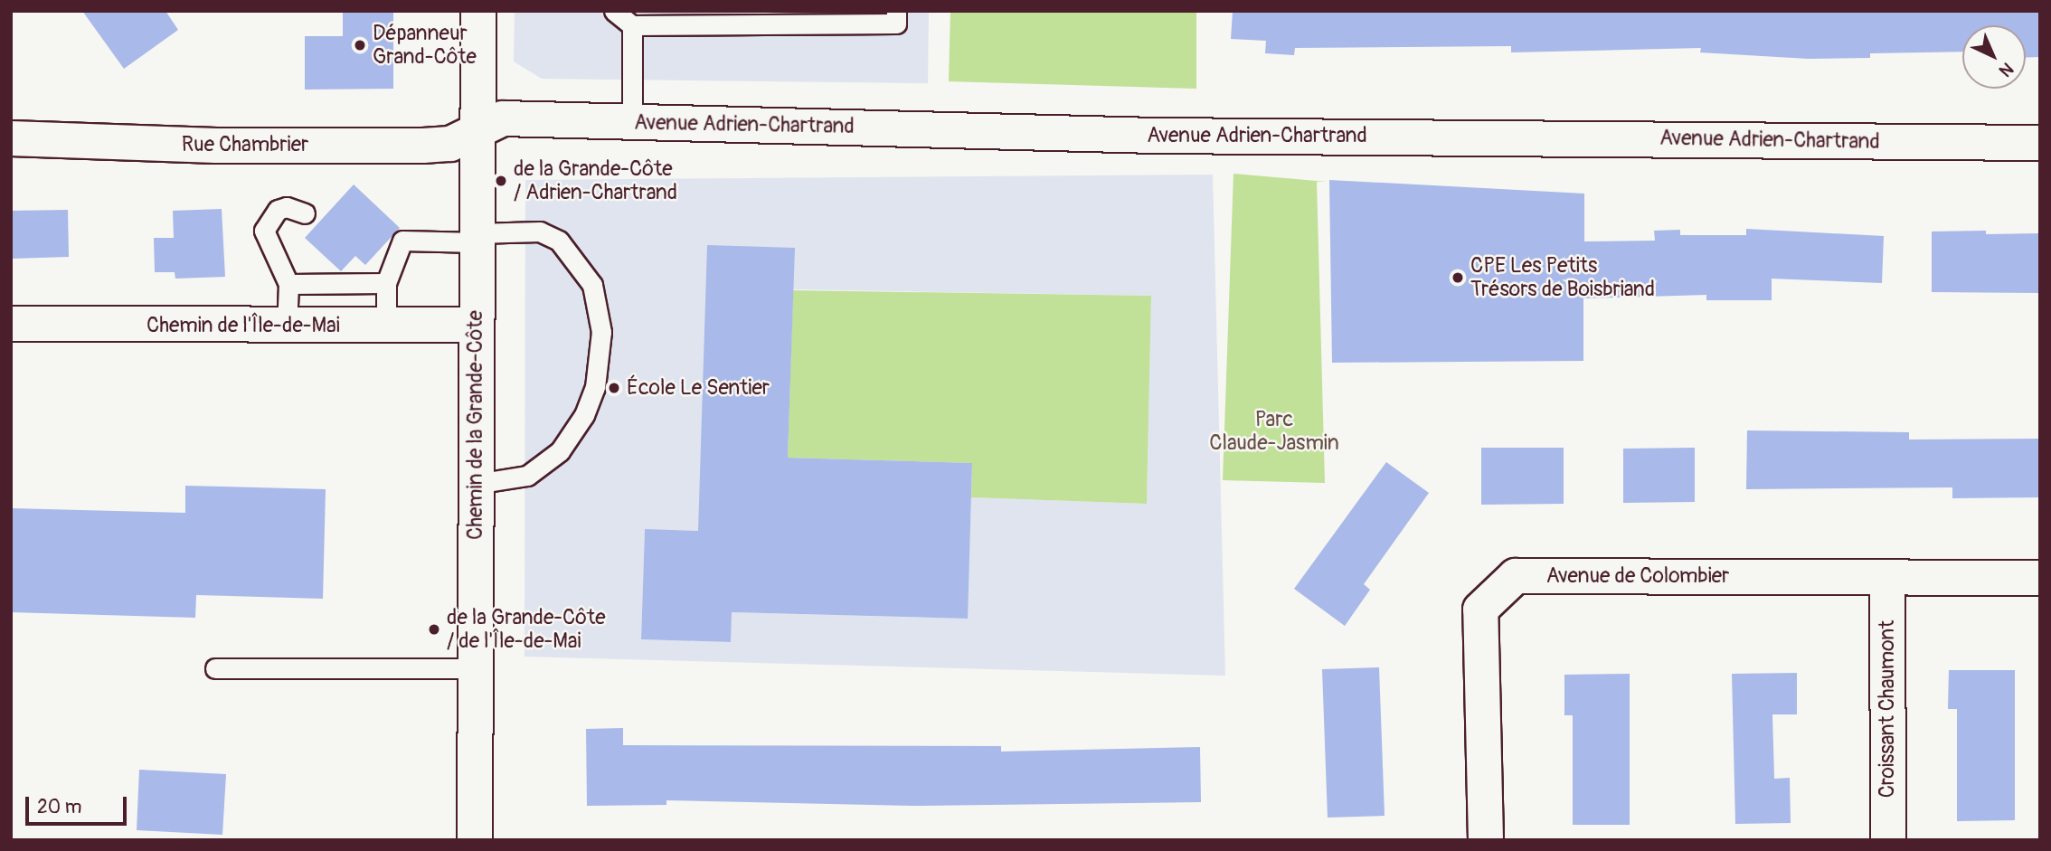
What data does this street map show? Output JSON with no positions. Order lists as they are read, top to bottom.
{
  "streets": {
    "street": [
      "Avenue Adrien-Chartrand",
      "Rue Chambrier",
      "Chemin de l'Île-de-Mai",
      "Chemin de la Grande-Côte",
      "Avenue de Colombier",
      "Croissant Chaumont"
    ]
  },
  "crossings": [
    ["Avenue Adrien-Chartrand", "Rue Chambrier"],
    ["Avenue Adrien-Chartrand", "Chemin de la Grande-Côte"],
    ["Rue Chambrier", "Chemin de la Grande-Côte"],
    ["Chemin de l'Île-de-Mai", "Chemin de la Grande-Côte"],
    ["Avenue de Colombier", "Croissant Chaumont"]
  ],
  "parks": ["Parc Claude-Jasmin"],
  "places": [
    "Dépanneur Grand-Côte",
    "de la Grande-Côte / Adrien-Chartrand",
    "CPE Les Petits Trésors de Boisbriand",
    "École Le Sentier",
    "de la Grande-Côte / de l'Île-de-Mai"
  ],
  "scale_bar": "20 m",
  "north": "bottom right"
}
